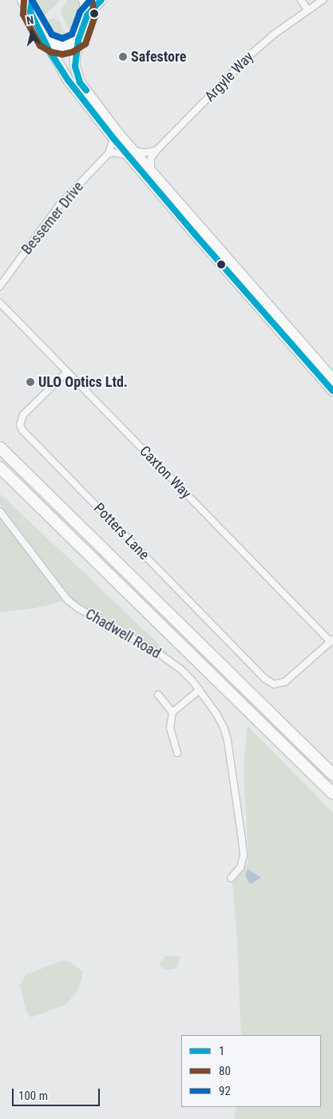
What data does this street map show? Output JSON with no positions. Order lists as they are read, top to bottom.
{
  "streets": {
    "street": [
      "Argyle Way",
      "Bessemer Drive",
      "Caxton Way",
      "Potters Lane",
      "Chadwell Road"
    ]
  },
  "crossings": [
    ["Caxton Way", "Potters Lane"]
  ],
  "places": ["Safestore", "ULO Optics Ltd."],
  "lines": ["transit line 1", "transit line 80", "transit line 92"],
  "legend": ["1", "80", "92"],
  "scale_bar": "100 m",
  "north": "top"
}
